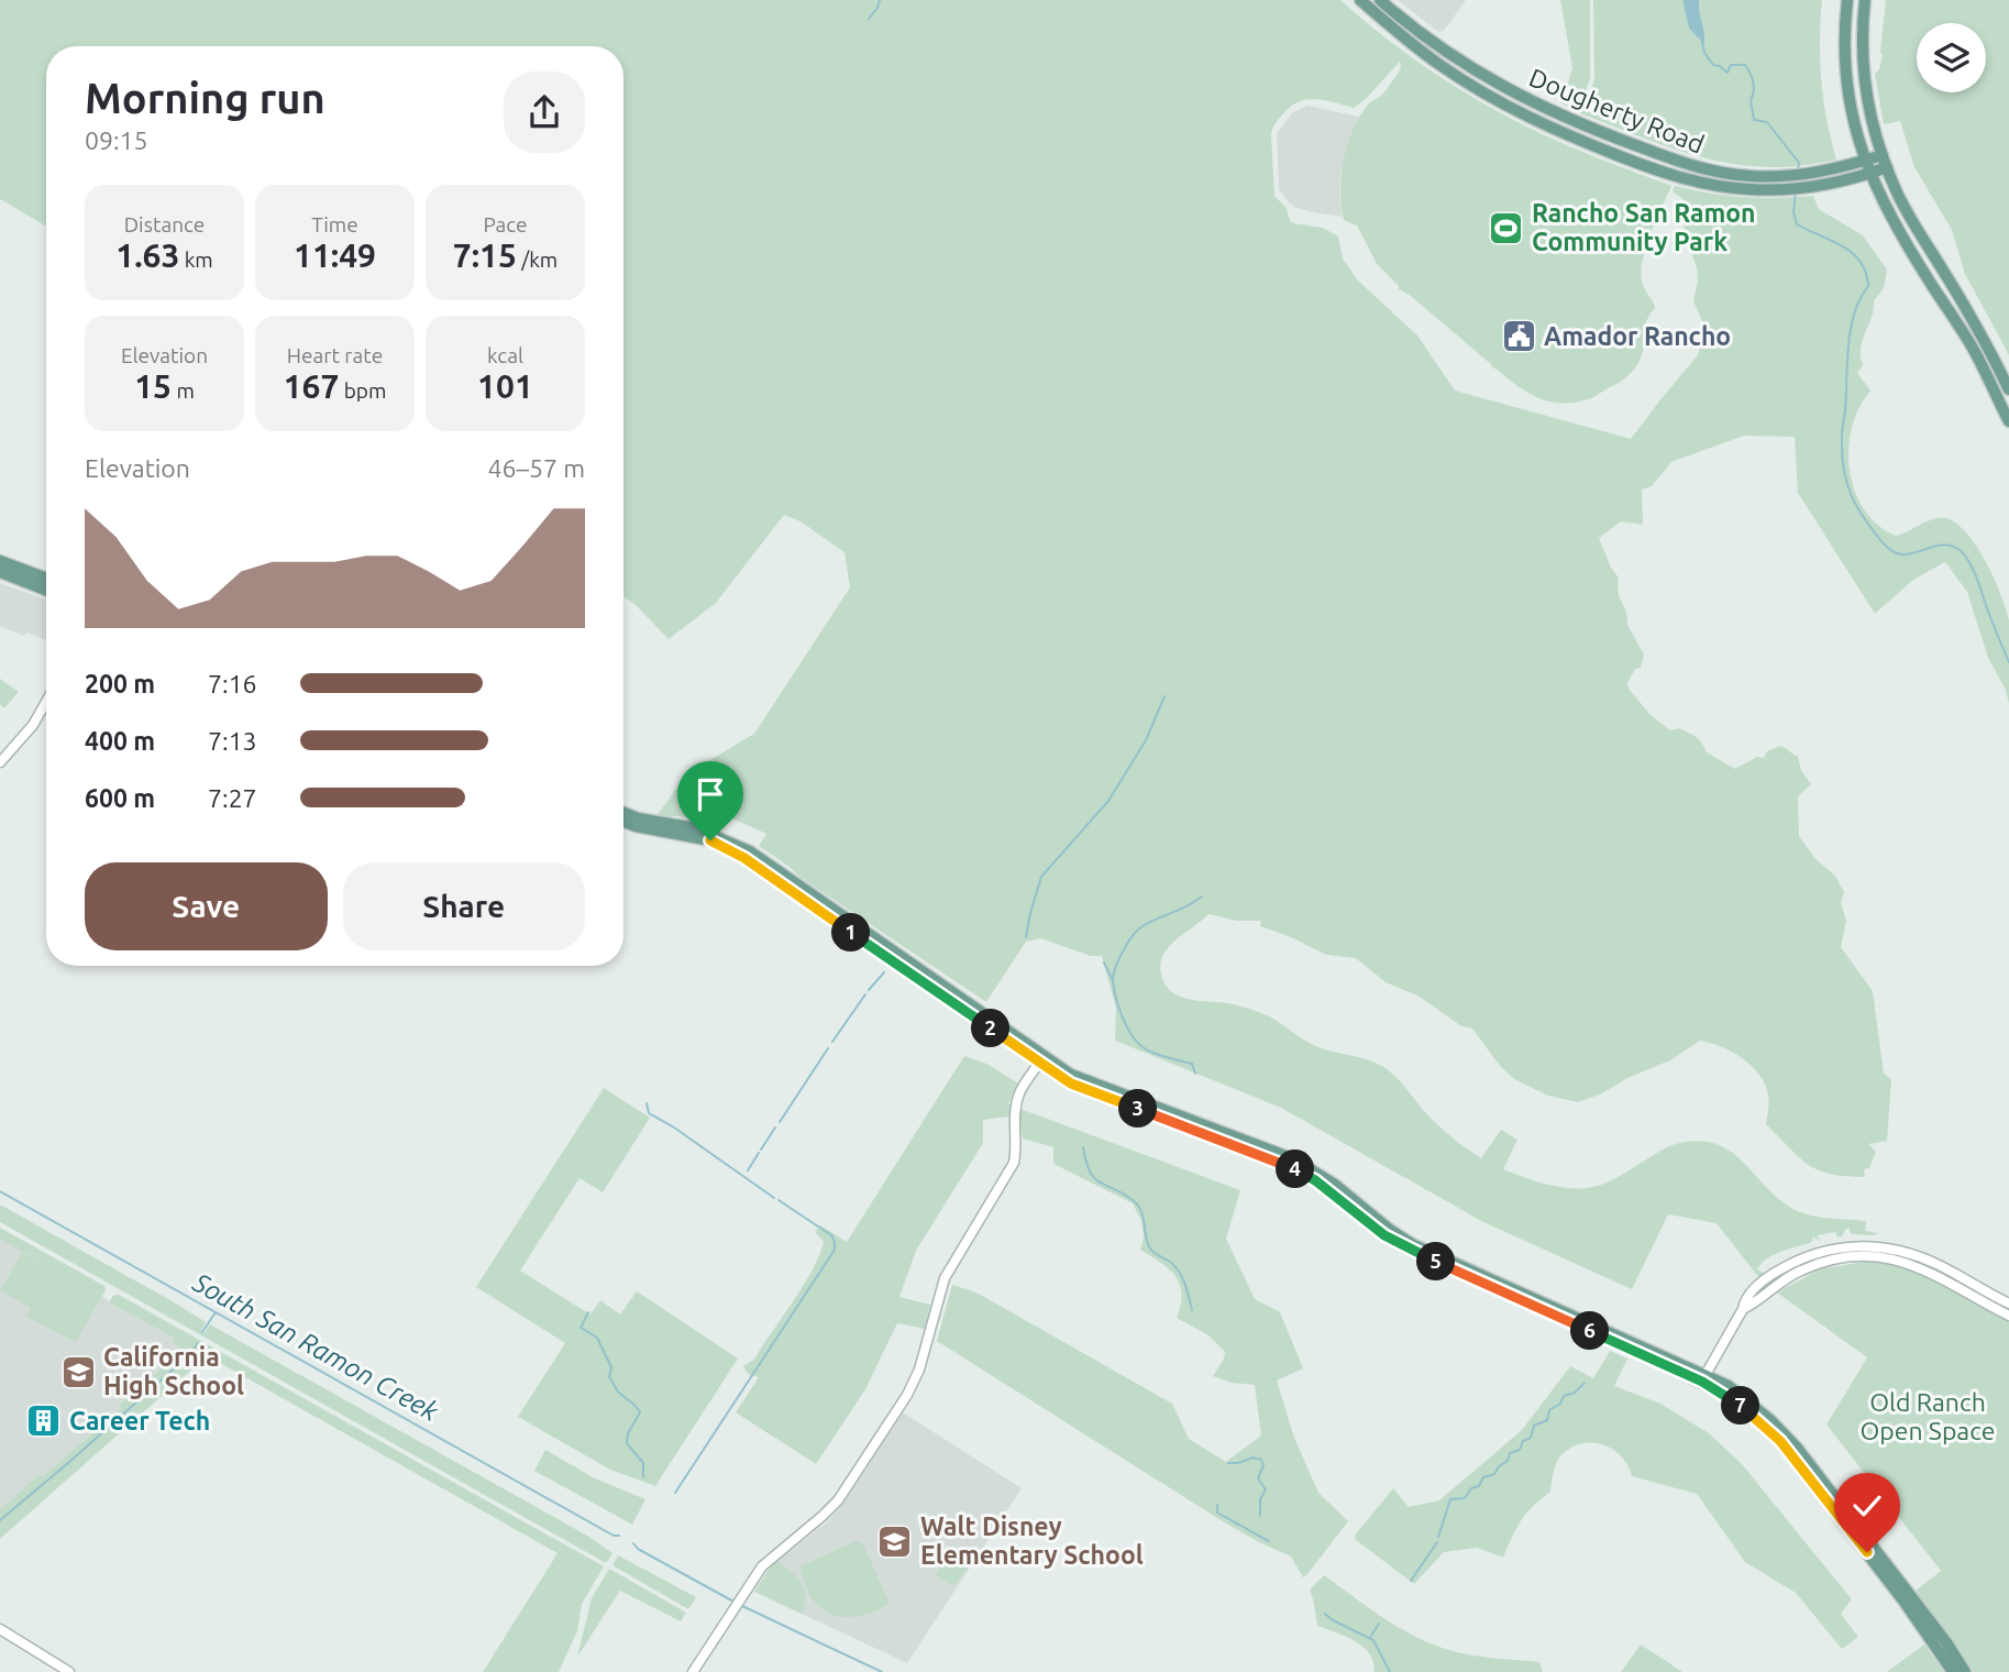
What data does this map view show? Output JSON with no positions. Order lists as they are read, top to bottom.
{
  "streets": {
    "main road": ["Dougherty Road"]
  },
  "water": ["South San Ramon Creek"],
  "parks": ["Old Ranch Open Space"],
  "places": {
    "sports": ["Rancho San Ramon Community Park"],
    "public building": ["Amador Rancho"],
    "school or university": ["California High School", "Walt Disney Elementary School"],
    "building": ["Career Tech"]
  },
  "page": {
    "heading": ["Morning run", "09:15"],
    "stats": [
      ["Distance", "1.63 km"],
      ["Time", "11:49"],
      ["Pace", "7:15 /km"],
      ["Elevation", "15 m"],
      ["Heart rate", "167 bpm"],
      ["kcal", "101"]
    ],
    "chart": ["Elevation", "46–57 m"],
    "list": [
      {
        "name": "200 m",
        "note": "7:16"
      },
      {
        "name": "400 m",
        "note": "7:13"
      },
      {
        "name": "600 m",
        "note": "7:27"
      }
    ],
    "buttons": ["Save", "Share"],
    "pins": [
      "1",
      "2",
      "3",
      "4",
      "5",
      "6",
      "7"
    ]
  }
}
